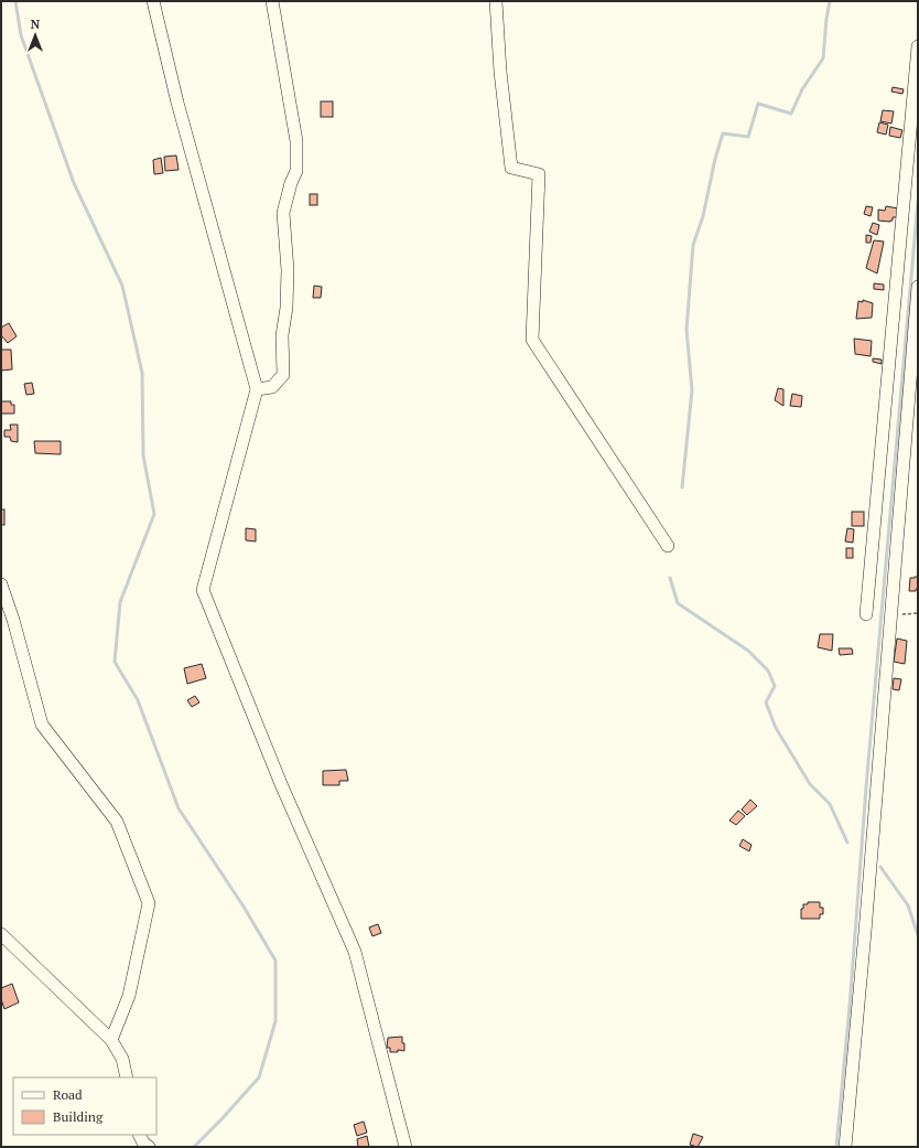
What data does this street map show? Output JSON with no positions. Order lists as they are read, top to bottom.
{
  "legend": ["Road", "Building"],
  "north": "top"
}
